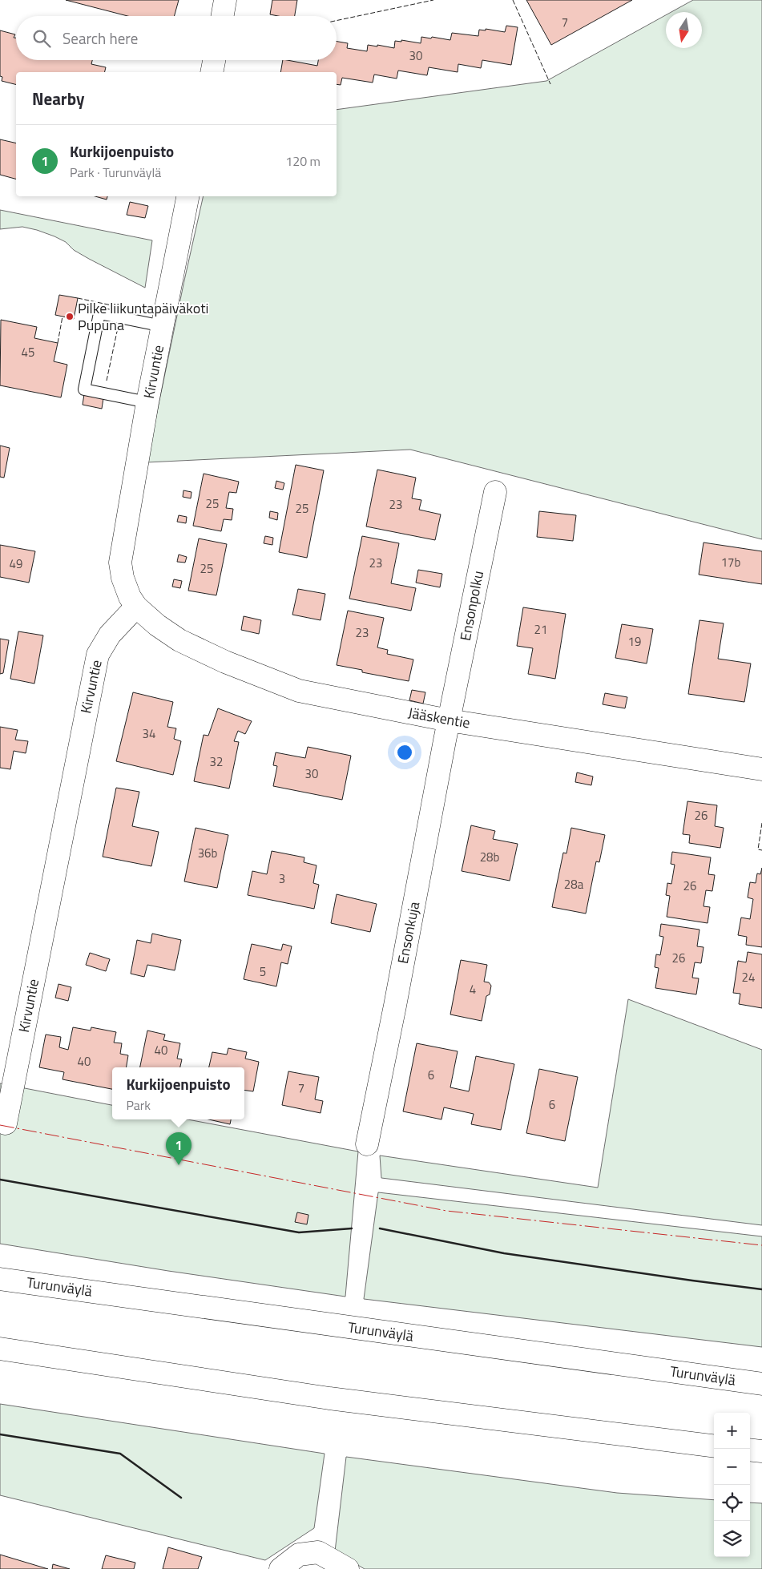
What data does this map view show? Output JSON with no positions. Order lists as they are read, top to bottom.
{
  "streets": {
    "main road": [
      "Kirvuntie",
      "Ensonpolku",
      "Jääskentie",
      "Ensonkuja",
      "Turunväylä"
    ]
  },
  "crossings": [
    ["Kirvuntie", "Jääskentie"],
    ["Ensonpolku", "Jääskentie"],
    ["Ensonpolku", "Ensonkuja"],
    ["Jääskentie", "Ensonkuja"]
  ],
  "places": ["Pilke liikuntapäiväkoti Pupuna"],
  "house_numbers": [
    "7",
    "30",
    "45",
    "25",
    "23",
    "25",
    "17b",
    "23",
    "49",
    "25",
    "21",
    "23",
    "19",
    "34",
    "32",
    "30",
    "26",
    "36b",
    "28b",
    "3",
    "28a",
    "26",
    "26",
    "5",
    "24",
    "4",
    "40",
    "40",
    "6",
    "7",
    "6"
  ],
  "north": "bottom",
  "page": {
    "search": "Search here",
    "heading": "Nearby",
    "list": [
      {
        "mark": "1",
        "name": "Kurkijoenpuisto",
        "note": "Park · Turunväylä",
        "value": "120 m"
      }
    ],
    "popup": ["Kurkijoenpuisto", "Park"],
    "pins": "1",
    "map_buttons": ["+", "−"]
  }
}
